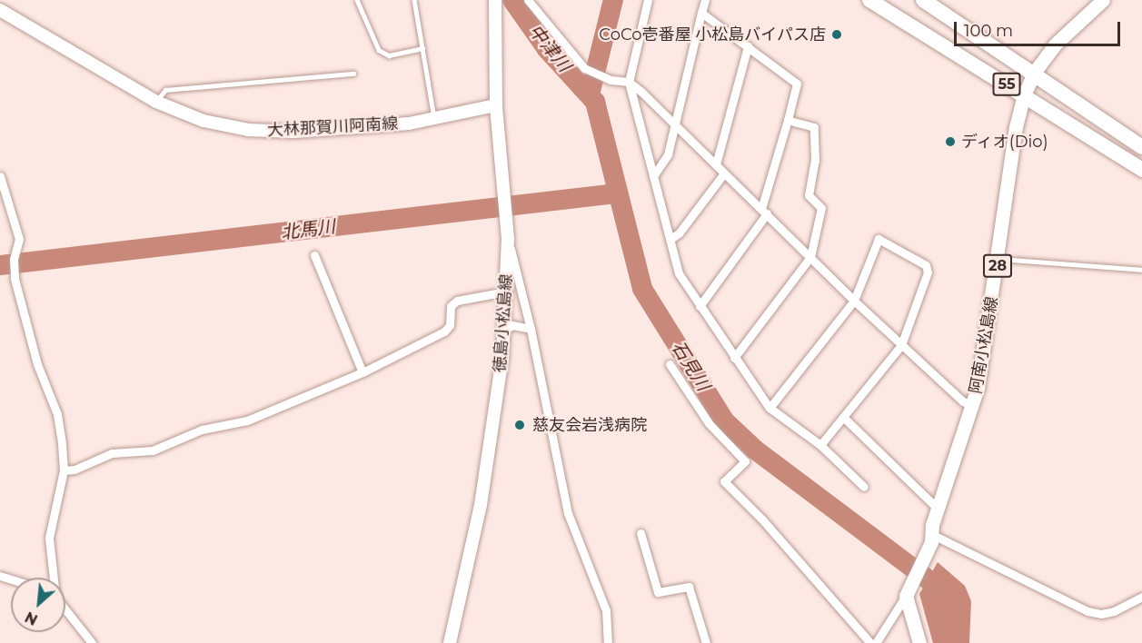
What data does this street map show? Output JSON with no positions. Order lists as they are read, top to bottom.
{
  "streets": {
    "highway": ["55"],
    "main road": [
      "大林那賀川阿南線",
      "28",
      "徳島小松島線",
      "阿南小松島線"
    ]
  },
  "crossings": [
    ["55", "阿南小松島線"],
    ["大林那賀川阿南線", "徳島小松島線"]
  ],
  "water": ["中津川", "北馬川", "石見川"],
  "places": ["CoCo壱番屋 小松島バイパス店", "ディオ(Dio)", "慈友会岩浅病院"],
  "scale_bar": "100 m",
  "north": "bottom left"
}
